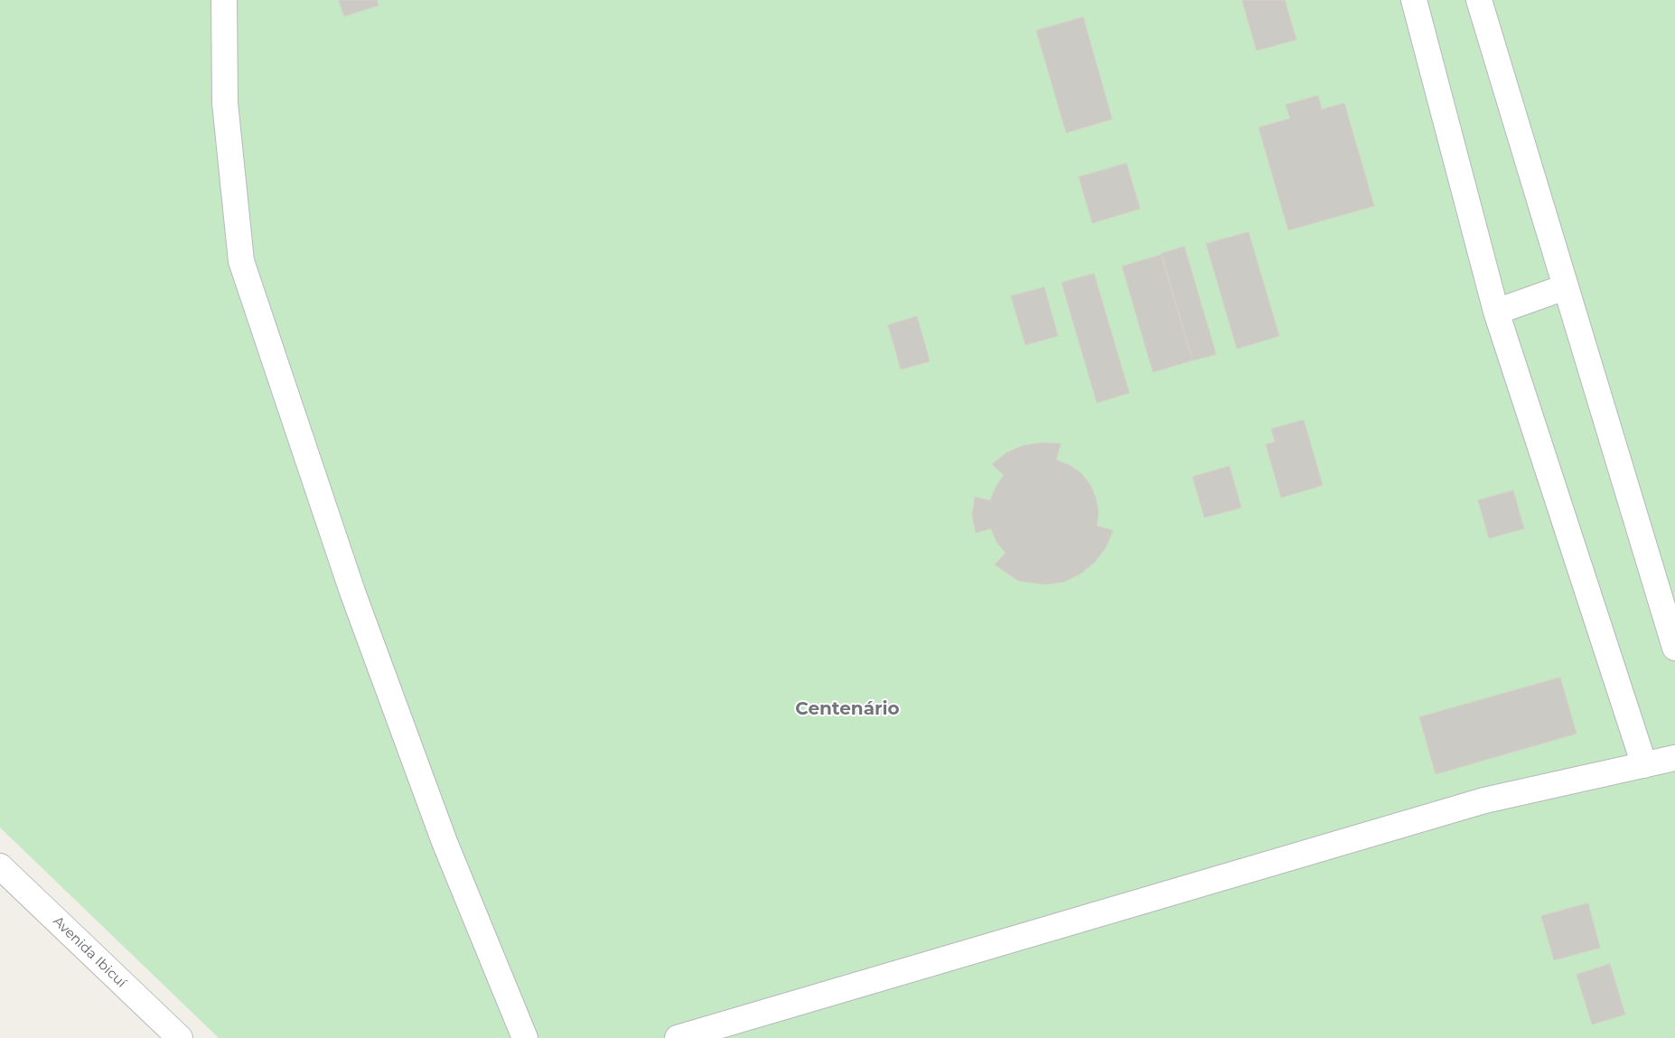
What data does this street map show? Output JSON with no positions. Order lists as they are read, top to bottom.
{
  "streets": {
    "street": ["Avenida Ibicuí"]
  },
  "districts": ["Centenário"]
}
